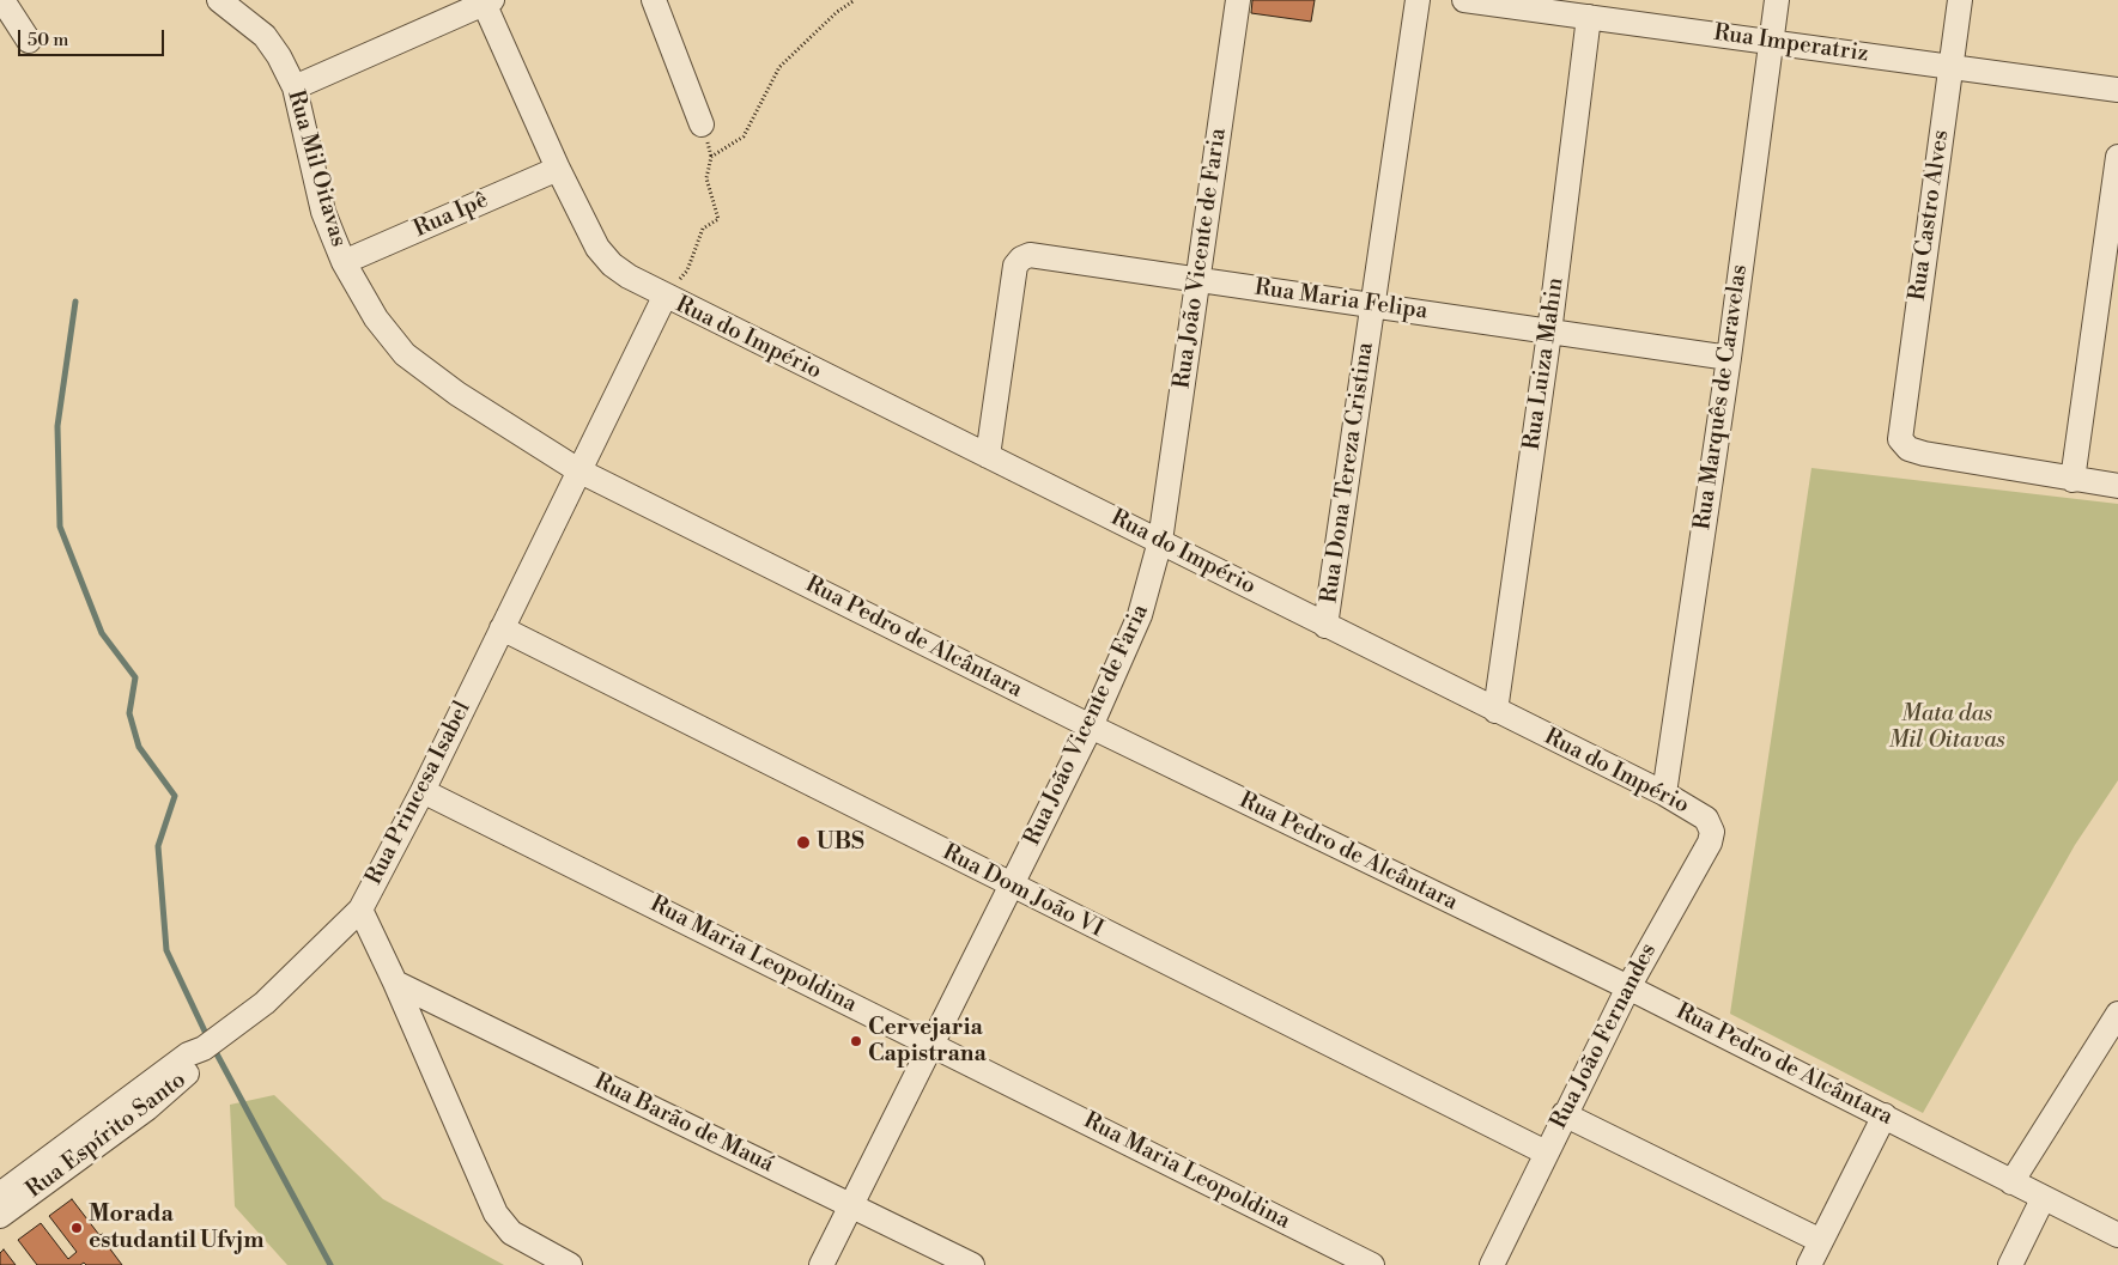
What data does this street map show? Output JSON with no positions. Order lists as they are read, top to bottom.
{
  "streets": {
    "street": [
      "Rua Imperatriz",
      "Rua Mil Oitavas",
      "Rua Ipê",
      "Rua Castro Alves",
      "Rua João Vicente de Faria",
      "Rua Maria Felipa",
      "Rua do Império",
      "Rua Luiza Mahin",
      "Rua Marquês de Caravelas",
      "Rua Dona Tereza Cristina",
      "Rua Pedro de Alcântara",
      "Rua Princesa Isabel",
      "Rua Dom João VI",
      "Rua Maria Leopoldina",
      "Rua João Fernandes",
      "Rua Barão de Mauá",
      "Rua Espírito Santo"
    ]
  },
  "crossings": [
    ["Rua Imperatriz", "Rua Castro Alves"],
    ["Rua Imperatriz", "Rua Luiza Mahin"],
    ["Rua Imperatriz", "Rua Marquês de Caravelas"],
    ["Rua Mil Oitavas", "Rua Ipê"],
    ["Rua Mil Oitavas", "Rua Pedro de Alcântara"],
    ["Rua Mil Oitavas", "Rua Princesa Isabel"],
    ["Rua Ipê", "Rua do Império"],
    ["Rua João Vicente de Faria", "Rua Maria Felipa"],
    ["Rua João Vicente de Faria", "Rua do Império"],
    ["Rua João Vicente de Faria", "Rua Pedro de Alcântara"],
    ["Rua João Vicente de Faria", "Rua Dom João VI"],
    ["Rua João Vicente de Faria", "Rua Maria Leopoldina"],
    ["Rua João Vicente de Faria", "Rua Barão de Mauá"],
    ["Rua Maria Felipa", "Rua do Império"],
    ["Rua Maria Felipa", "Rua Luiza Mahin"],
    ["Rua Maria Felipa", "Rua Marquês de Caravelas"],
    ["Rua Maria Felipa", "Rua Dona Tereza Cristina"],
    ["Rua do Império", "Rua Luiza Mahin"],
    ["Rua do Império", "Rua Marquês de Caravelas"],
    ["Rua do Império", "Rua Dona Tereza Cristina"],
    ["Rua do Império", "Rua Princesa Isabel"],
    ["Rua do Império", "Rua João Fernandes"],
    ["Rua Pedro de Alcântara", "Rua Princesa Isabel"],
    ["Rua Pedro de Alcântara", "Rua João Fernandes"],
    ["Rua Princesa Isabel", "Rua Dom João VI"],
    ["Rua Princesa Isabel", "Rua Maria Leopoldina"],
    ["Rua Princesa Isabel", "Rua Barão de Mauá"],
    ["Rua Princesa Isabel", "Rua Espírito Santo"],
    ["Rua Dom João VI", "Rua João Fernandes"]
  ],
  "parks": ["Mata das Mil Oitavas"],
  "places": ["UBS", "Cervejaria Capistrana", "Morada estudantil Ufvjm"],
  "scale_bar": "50 m"
}
